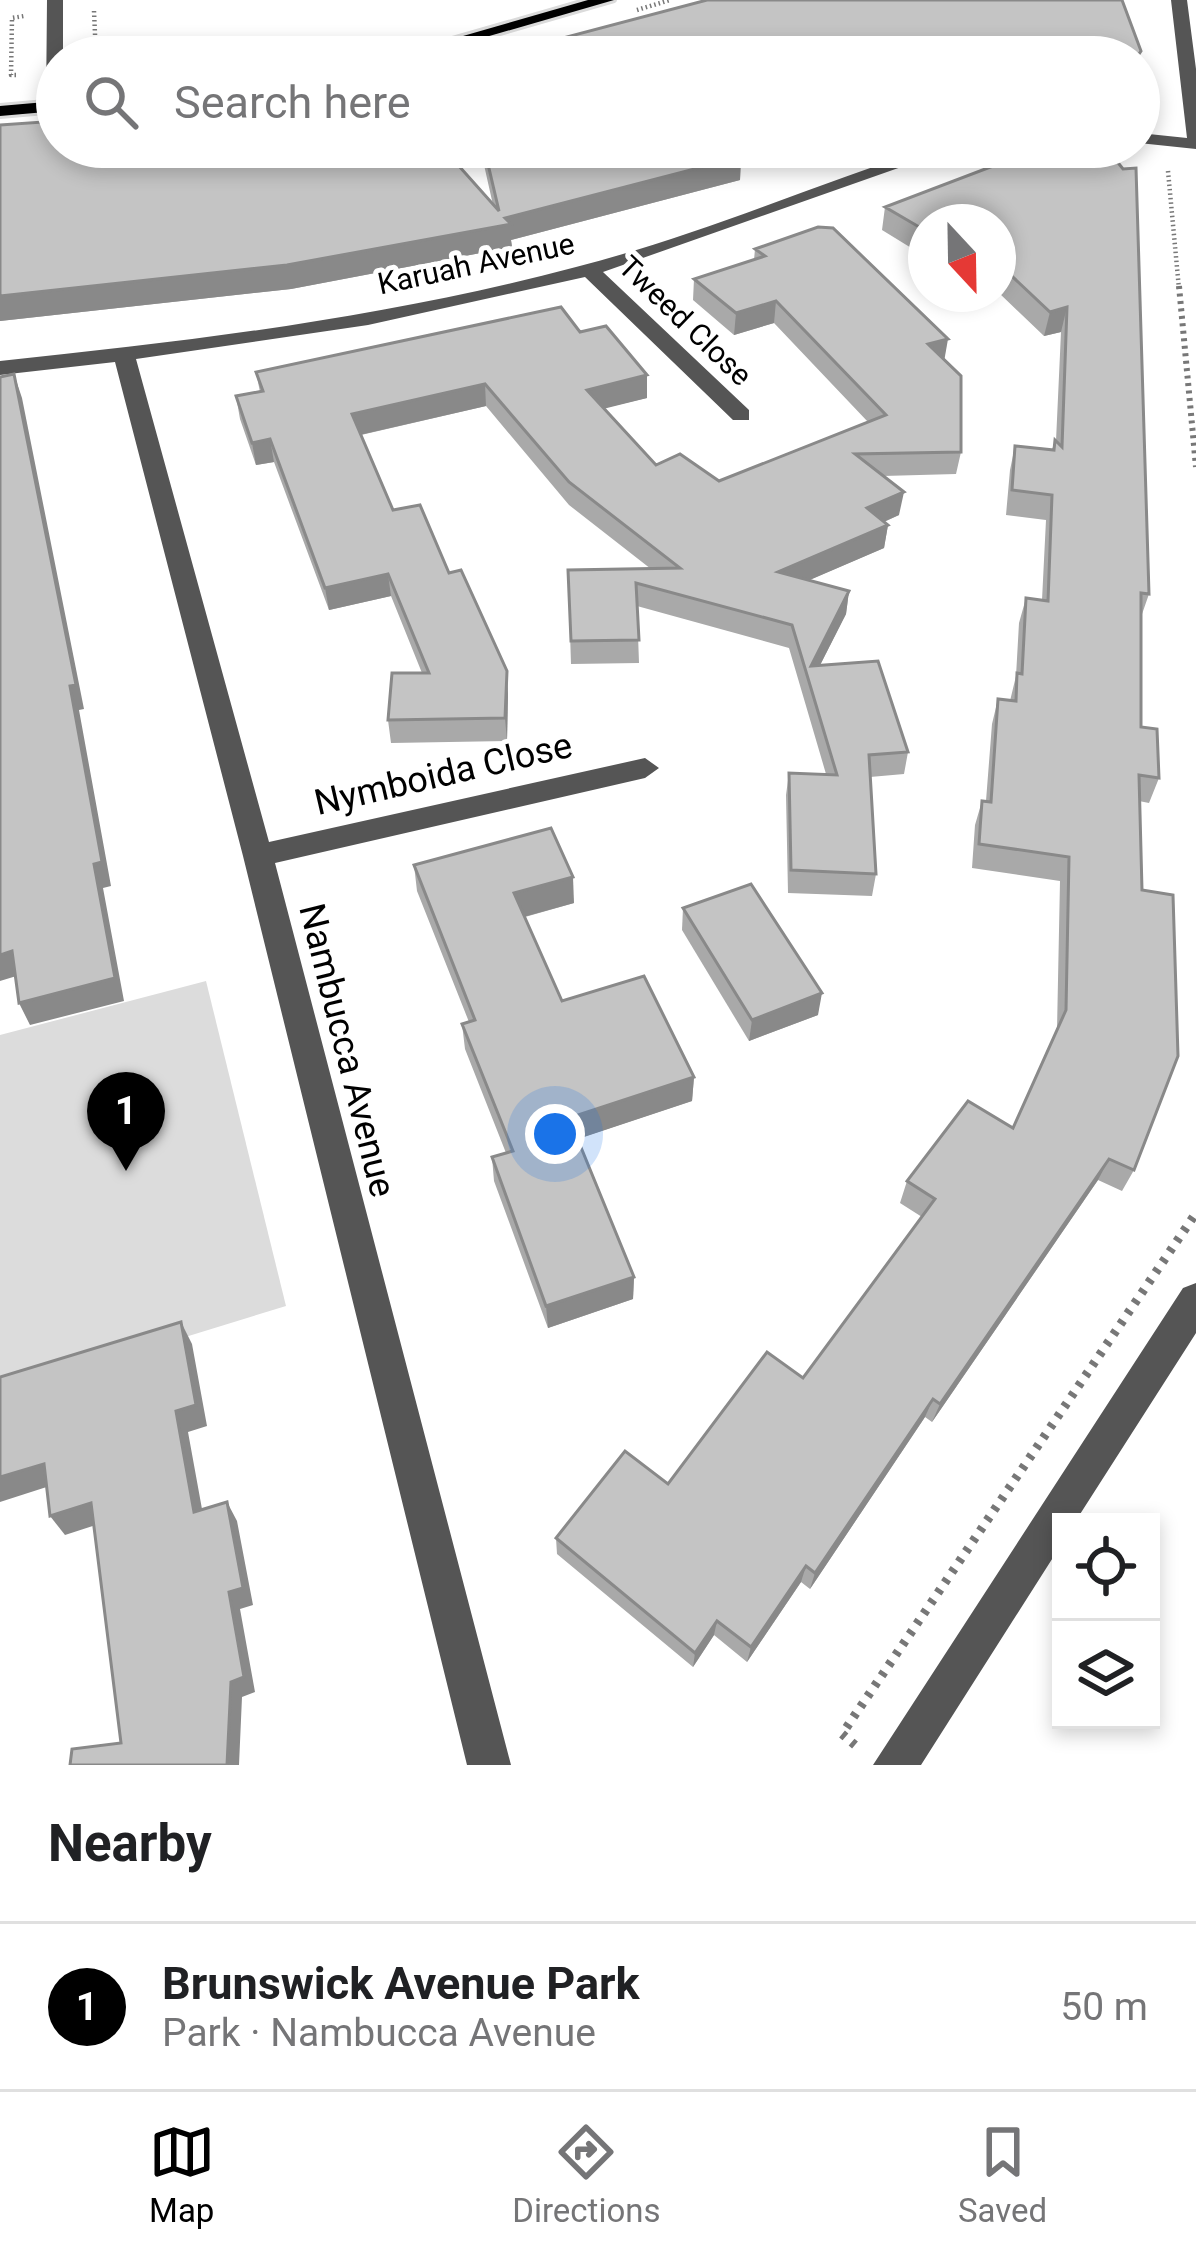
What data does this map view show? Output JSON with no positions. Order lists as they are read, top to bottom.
{
  "streets": {
    "street": [
      "Karuah Avenue",
      "Tweed Close",
      "Nymboida Close",
      "Nambucca Avenue"
    ]
  },
  "crossings": [
    ["Karuah Avenue", "Tweed Close"],
    ["Karuah Avenue", "Nambucca Avenue"],
    ["Nymboida Close", "Nambucca Avenue"]
  ],
  "north": "bottom",
  "page": {
    "search": "Search here",
    "pins": "1",
    "heading": "Nearby",
    "list": [
      {
        "mark": "1",
        "name": "Brunswick Avenue Park",
        "note": "Park · Nambucca Avenue",
        "value": "50 m"
      }
    ],
    "nav": ["Map", "Directions", "Saved"]
  }
}
